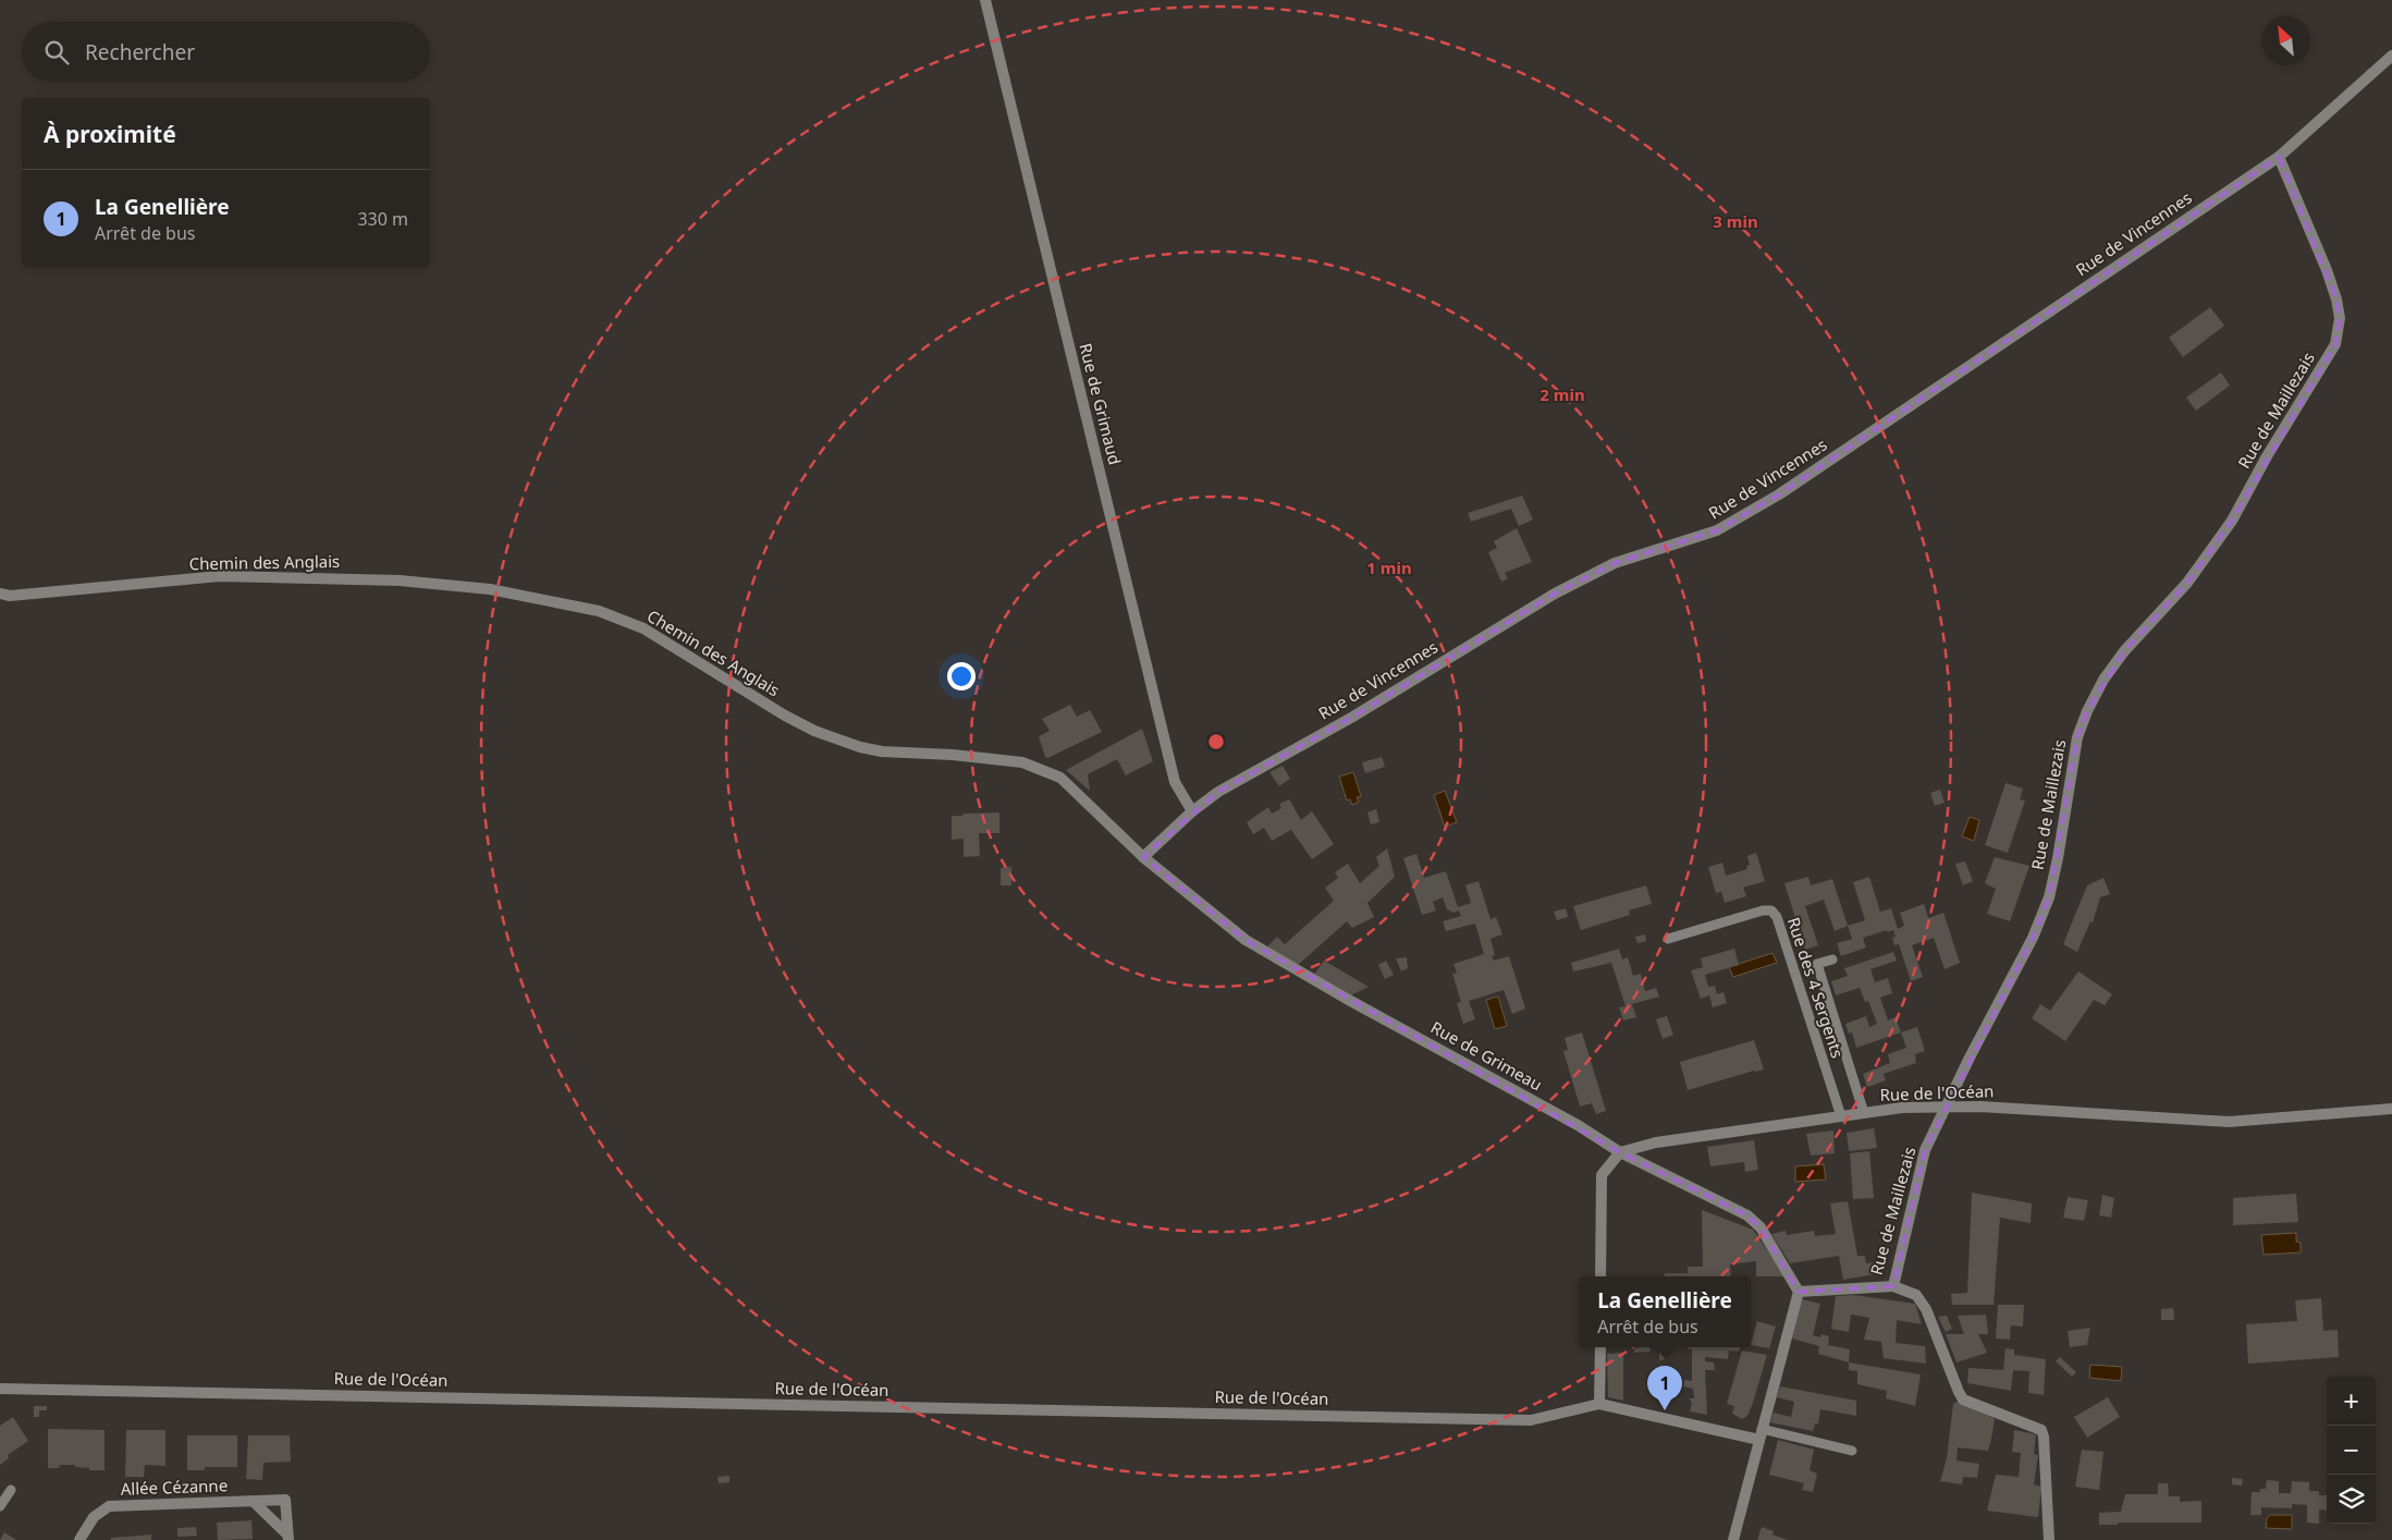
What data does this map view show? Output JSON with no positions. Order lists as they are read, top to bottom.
{
  "streets": {
    "street": [
      "Rue de Vincennes",
      "Rue de Grimaud",
      "Rue de Maillezais",
      "Chemin des Anglais",
      "Rue de Grimeau",
      "Rue de l'Océan",
      "Allée Cézanne"
    ],
    "lane": ["Rue des 4 Sergents"]
  },
  "crossings": [
    ["Rue de Vincennes", "Rue de Grimaud"],
    ["Rue de Vincennes", "Rue de Maillezais"],
    ["Rue de Vincennes", "Chemin des Anglais"],
    ["Rue de Vincennes", "Rue de Grimeau"],
    ["Rue de Maillezais", "Rue de Grimeau"],
    ["Rue de Maillezais", "Rue de l'Océan"],
    ["Chemin des Anglais", "Rue de Grimeau"],
    ["Rue des 4 Sergents", "Rue de l'Océan"],
    ["Rue de Grimeau", "Rue de l'Océan"]
  ],
  "north": "top left",
  "page": {
    "search": "Rechercher",
    "heading": "À proximité",
    "list": [
      {
        "mark": "1",
        "name": "La Genellière",
        "note": "Arrêt de bus",
        "value": "330 m"
      }
    ],
    "popup": ["La Genellière", "Arrêt de bus"],
    "pins": "1",
    "map_buttons": ["+", "−"]
  },
  "rings": ["3 min", "2 min", "1 min"]
}
